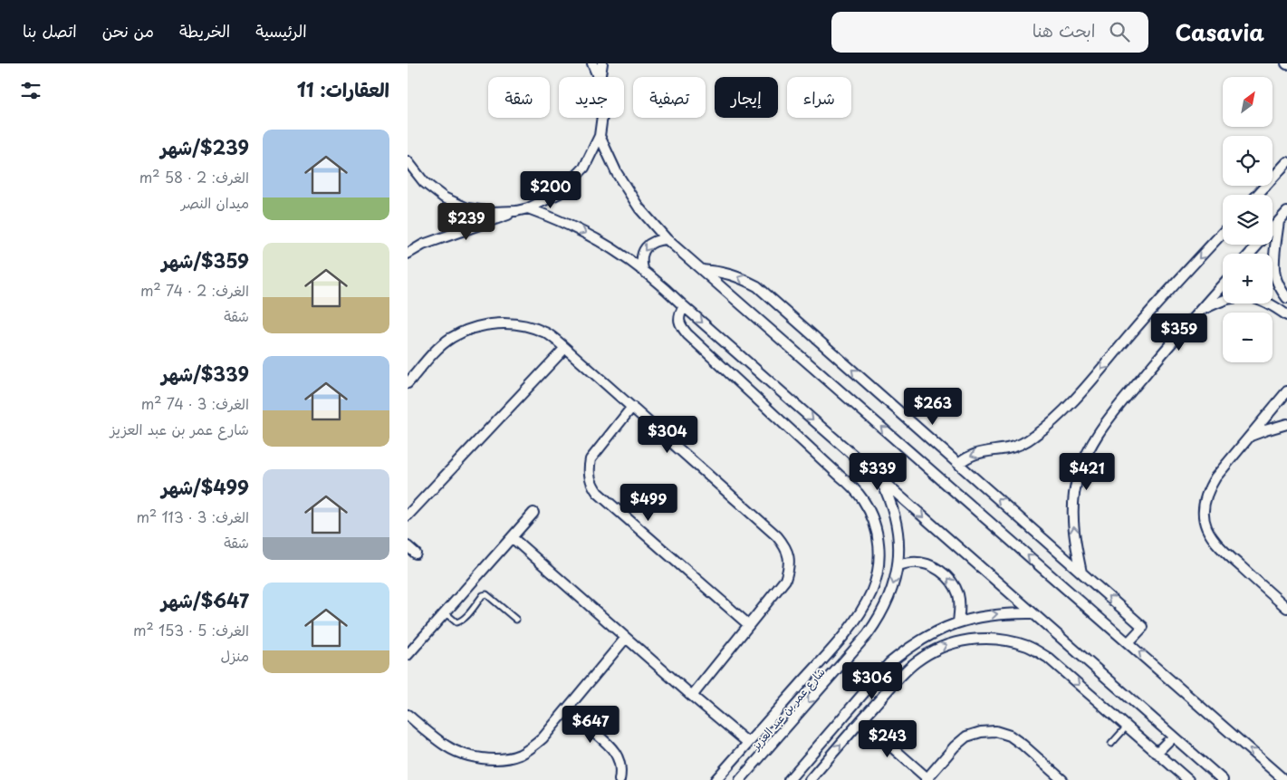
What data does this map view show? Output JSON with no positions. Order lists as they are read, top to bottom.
{
  "streets": {
    "street": ["شارع عمر بن عبد العزيز"]
  },
  "north": "top right",
  "page": {
    "header": "Casavia",
    "search": "ابحث هنا",
    "nav": [
      "الرئيسية",
      "الخريطة",
      "من نحن",
      "اتصل بنا"
    ],
    "heading": "العقارات: 11",
    "map_buttons": ["+", "−"],
    "chip": [
      "شراء",
      "إيجار",
      "تصفية",
      "جديد",
      "شقة"
    ],
    "list": [
      {
        "name": "$239/شهر",
        "note": "الغرف: 2 · 58 m² · ميدان النصر"
      },
      {
        "name": "$359/شهر",
        "note": "الغرف: 2 · 74 m² · شقة"
      },
      {
        "name": "$339/شهر",
        "note": "الغرف: 3 · 74 m² · شارع عمر بن عبد العزيز"
      },
      {
        "name": "$499/شهر",
        "note": "الغرف: 3 · 113 m² · شقة"
      },
      {
        "name": "$647/شهر",
        "note": "الغرف: 5 · 153 m² · منزل"
      }
    ],
    "price": [
      "$200",
      "$239",
      "$359",
      "$263",
      "$304",
      "$339",
      "$421",
      "$499",
      "$306",
      "$647",
      "$243"
    ]
  }
}
